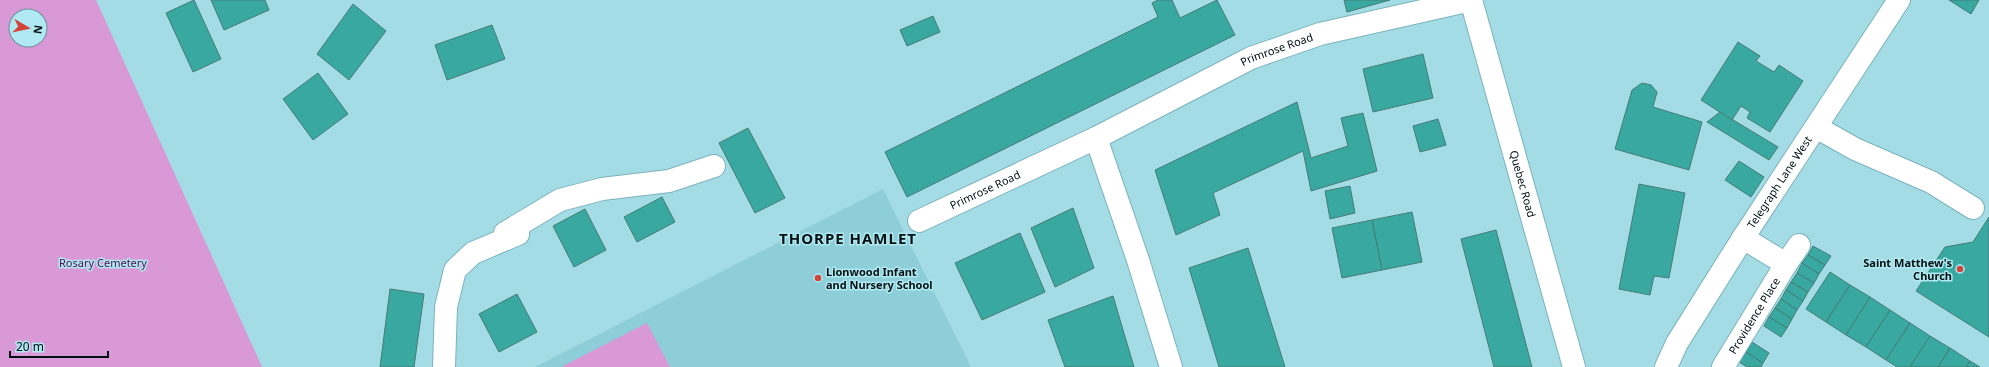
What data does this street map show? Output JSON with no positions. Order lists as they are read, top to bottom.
{
  "streets": {
    "street": [
      "Primrose Road",
      "Telegraph Lane West",
      "Quebec Road",
      "Providence Place"
    ]
  },
  "crossings": [
    ["Primrose Road", "Quebec Road"],
    ["Telegraph Lane West", "Providence Place"]
  ],
  "districts": ["THORPE HAMLET"],
  "parks": ["Rosary Cemetery"],
  "places": ["Saint Matthew's Church", "Lionwood Infant and Nursery School"],
  "scale_bar": "20 m",
  "north": "right"
}
